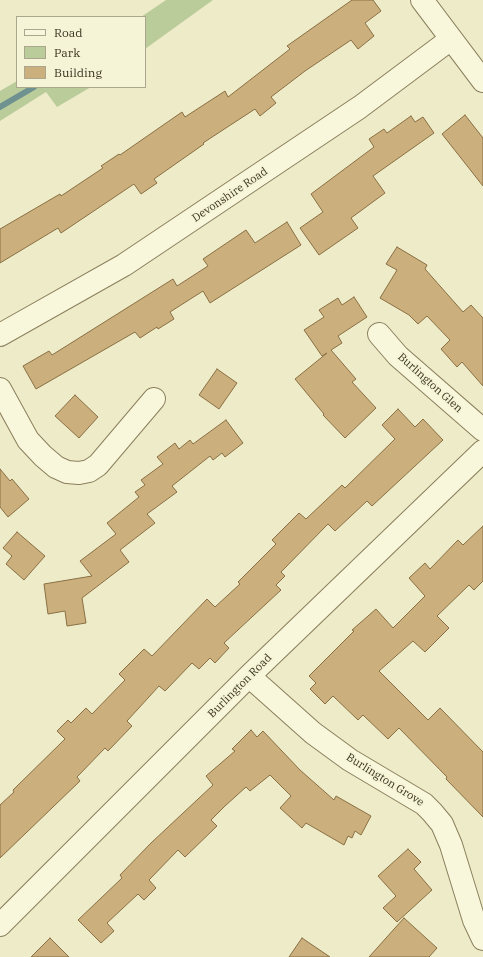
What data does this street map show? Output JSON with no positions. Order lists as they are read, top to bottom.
{
  "streets": {
    "street": [
      "Devonshire Road",
      "Burlington Glen",
      "Burlington Road",
      "Burlington Grove"
    ]
  },
  "crossings": [
    ["Burlington Road", "Burlington Grove"]
  ],
  "legend": ["Road", "Park", "Building"]
}
